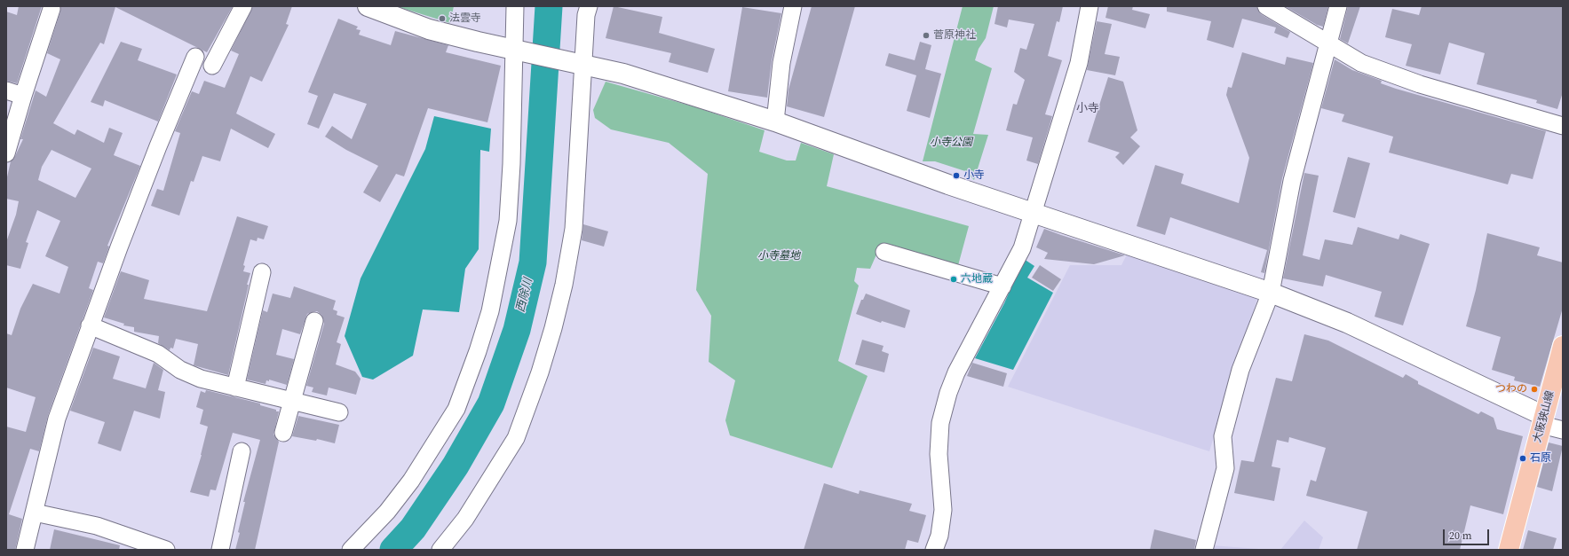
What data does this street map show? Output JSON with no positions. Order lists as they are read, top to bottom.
{
  "streets": {
    "main road": ["大阪狭山線"]
  },
  "districts": ["小寺"],
  "water": ["西除川"],
  "parks": ["小寺公園", "小寺墓地"],
  "places": [
    "法雲寺",
    "菅原神社",
    "小寺",
    "六地蔵",
    "つわの",
    "石原"
  ],
  "scale_bar": "20 m"
}
